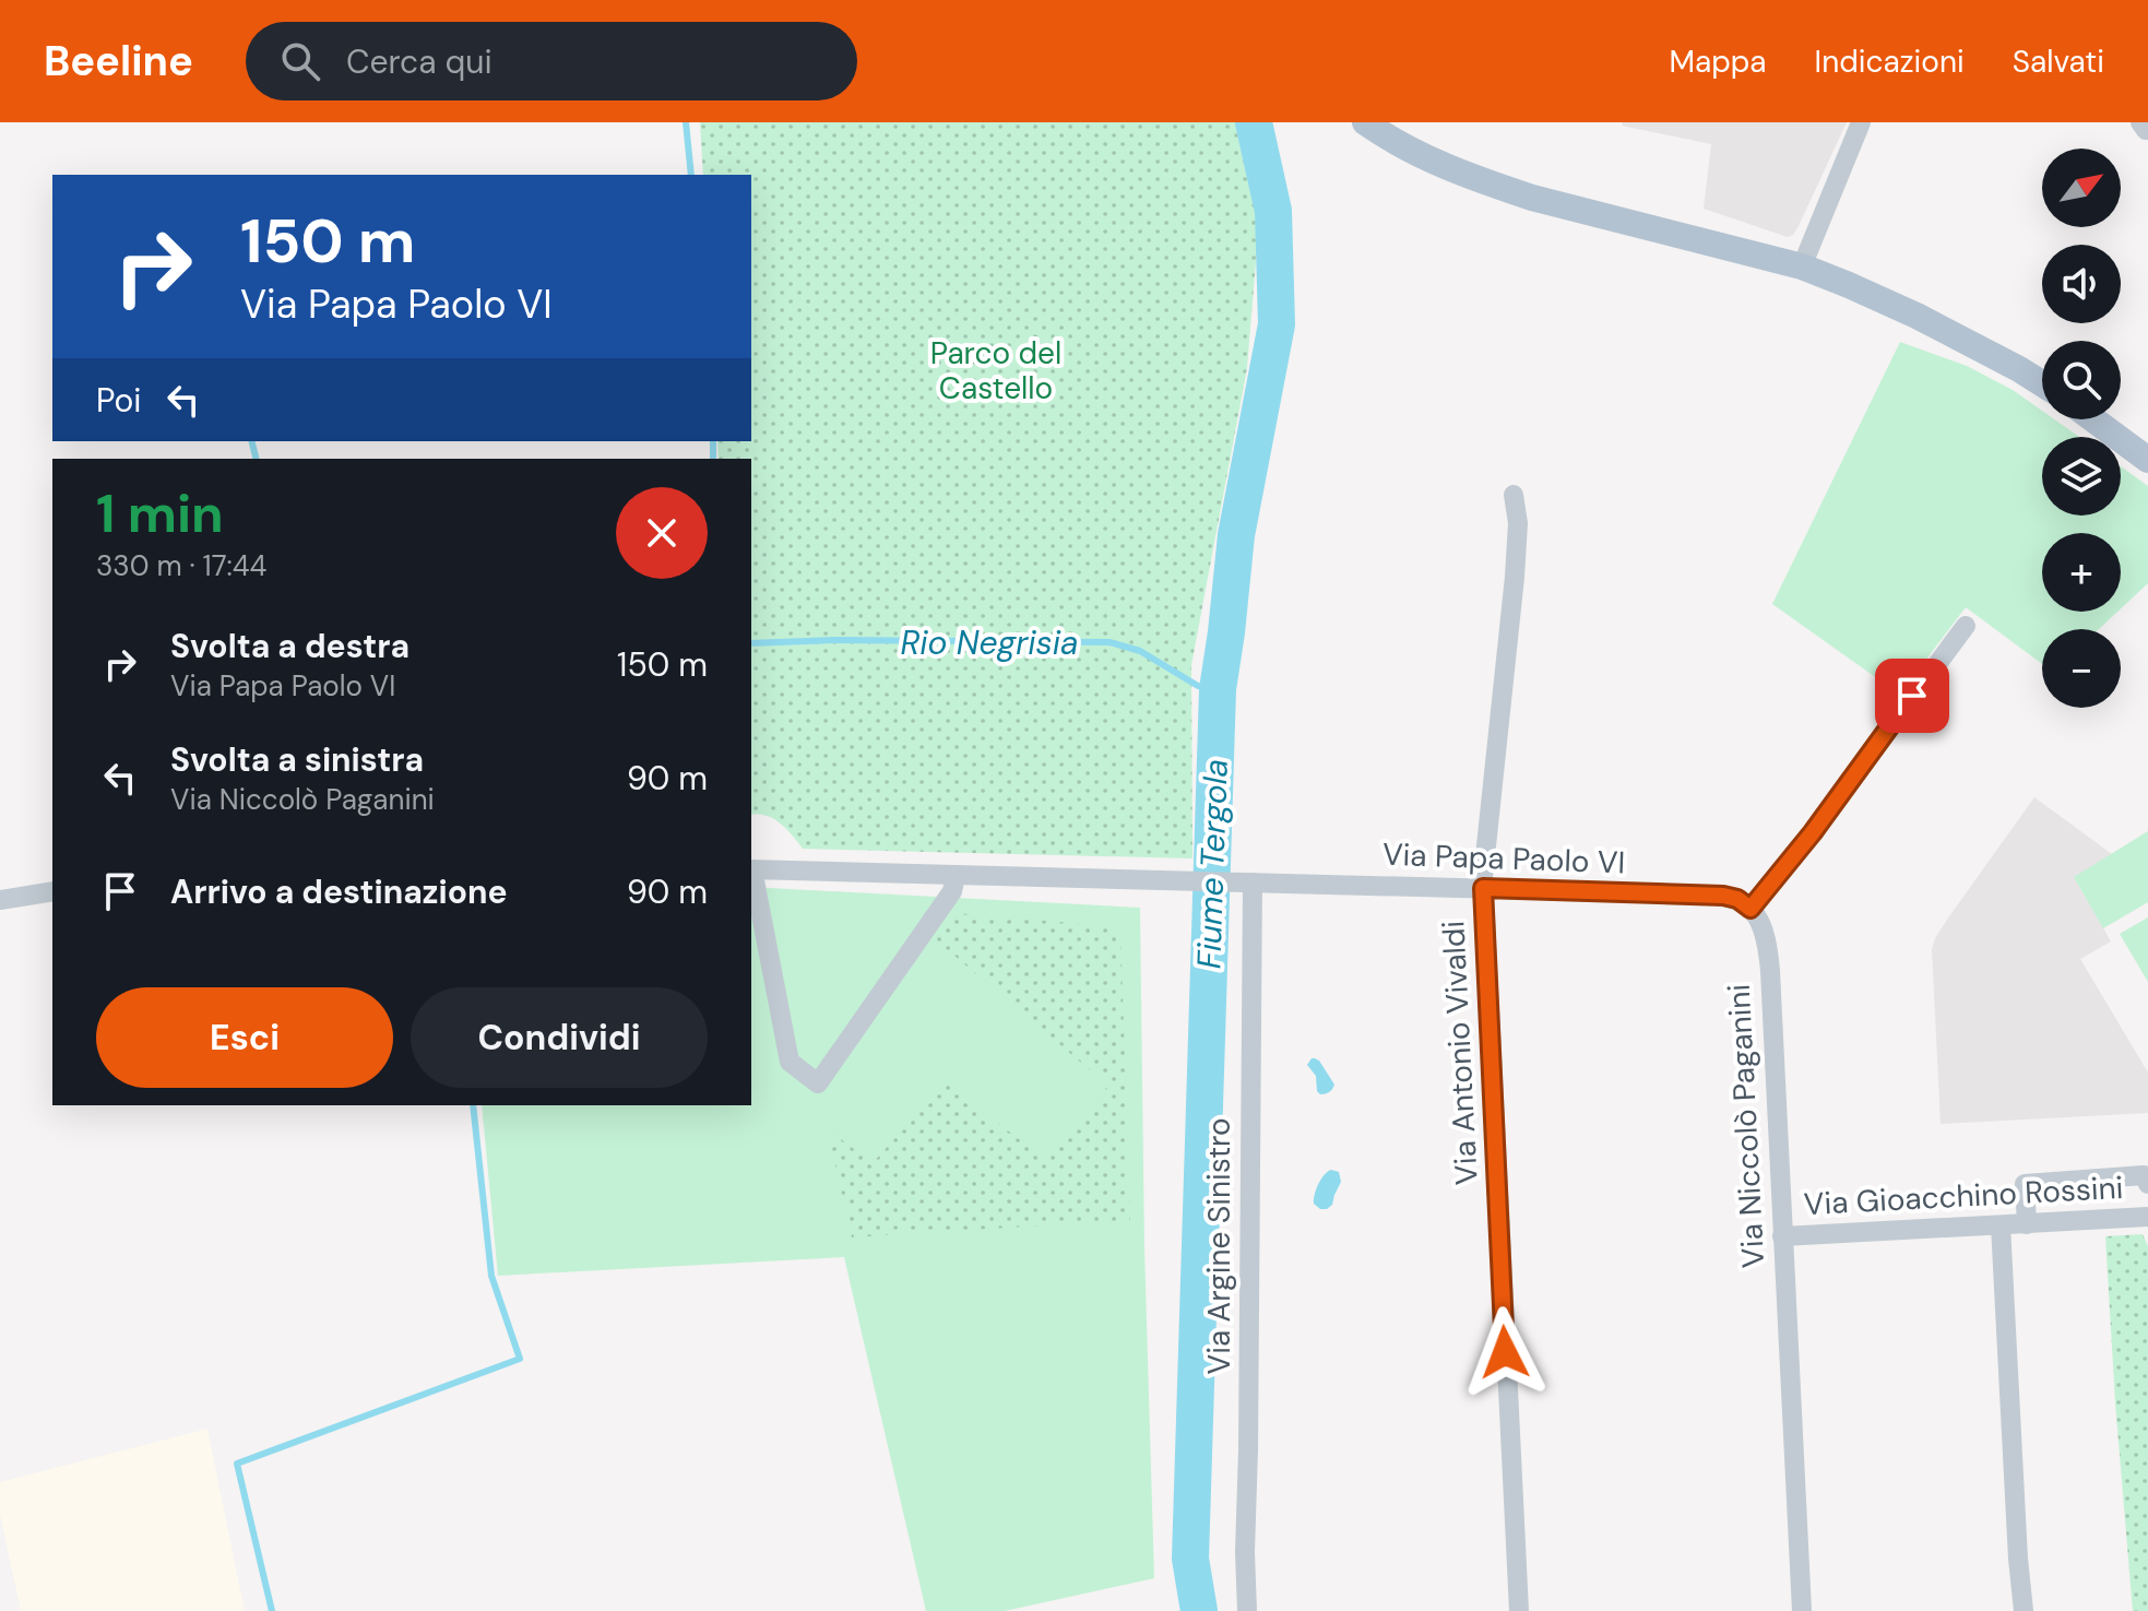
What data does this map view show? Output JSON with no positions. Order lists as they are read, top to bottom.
{
  "streets": {
    "street": [
      "Via Papa Paolo VI",
      "Via Antonio Vivaldi",
      "Via Niccolò Paganini",
      "Via Gioacchino Rossini",
      "Via Argine Sinistro"
    ]
  },
  "crossings": [
    ["Via Papa Paolo VI", "Via Antonio Vivaldi"],
    ["Via Papa Paolo VI", "Via Niccolò Paganini"],
    ["Via Papa Paolo VI", "Via Argine Sinistro"],
    ["Via Niccolò Paganini", "Via Gioacchino Rossini"]
  ],
  "water": ["Rio Negrisia", "Fiume Tergola"],
  "parks": ["Parco del Castello"],
  "north": "top right",
  "page": {
    "header": "Beeline",
    "search": "Cerca qui",
    "nav": ["Mappa", "Indicazioni", "Salvati"],
    "map_buttons": ["+", "−"],
    "turn": ["150 m", "Via Papa Paolo VI"],
    "then": "Poi",
    "heading": ["1 min", "330 m · 17:44"],
    "list": [
      {
        "name": "Svolta a destra",
        "note": "Via Papa Paolo VI",
        "value": "150 m"
      },
      {
        "name": "Svolta a sinistra",
        "note": "Via Niccolò Paganini",
        "value": "90 m"
      },
      {
        "name": "Arrivo a destinazione",
        "value": "90 m"
      }
    ],
    "buttons": ["Esci", "Condividi"]
  }
}
